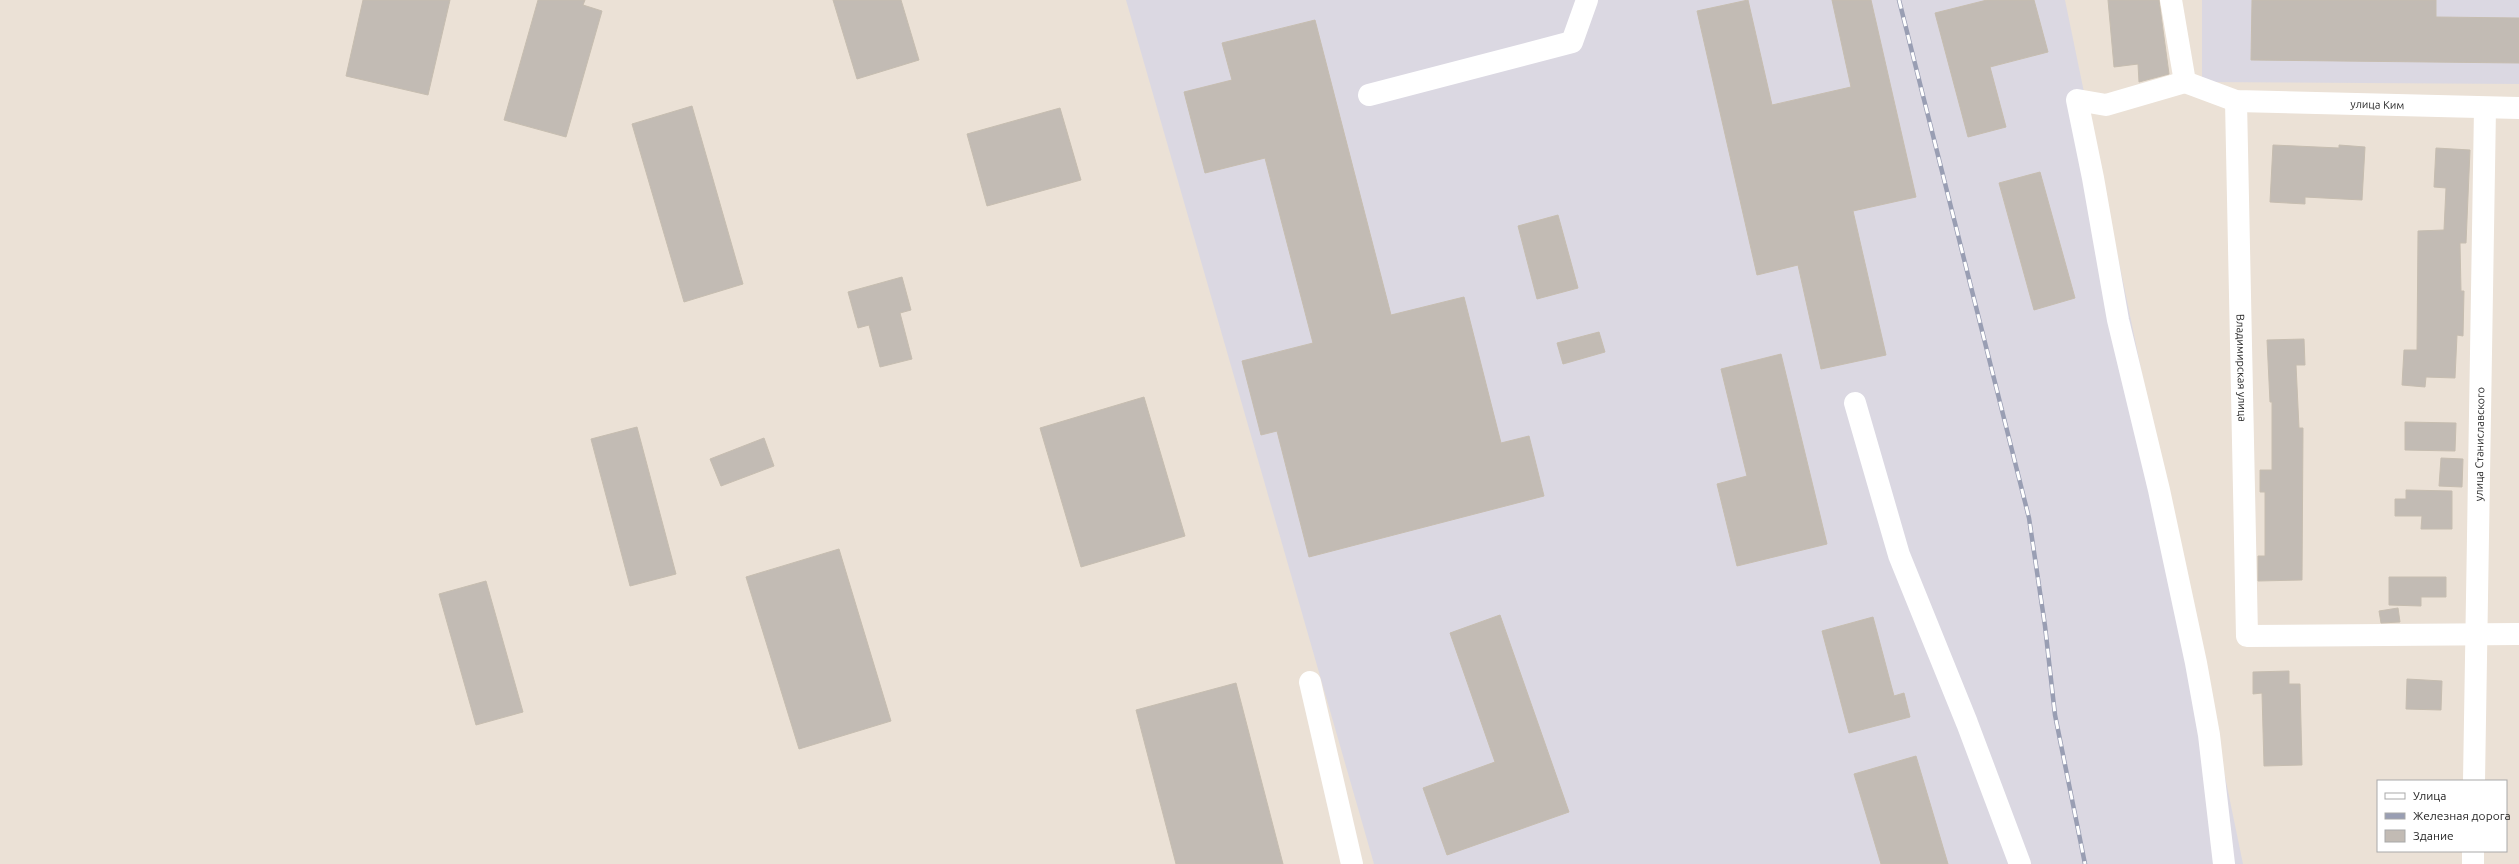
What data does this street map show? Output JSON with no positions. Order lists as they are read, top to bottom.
{
  "streets": {
    "street": ["улица Ким", "Владимирская улица", "улица Станиславского"]
  },
  "crossings": [
    ["улица Ким", "Владимирская улица"],
    ["улица Ким", "улица Станиславского"],
    ["Владимирская улица", "улица Станиславского"]
  ],
  "legend": ["Улица", "Железная дорога", "Здание"]
}
